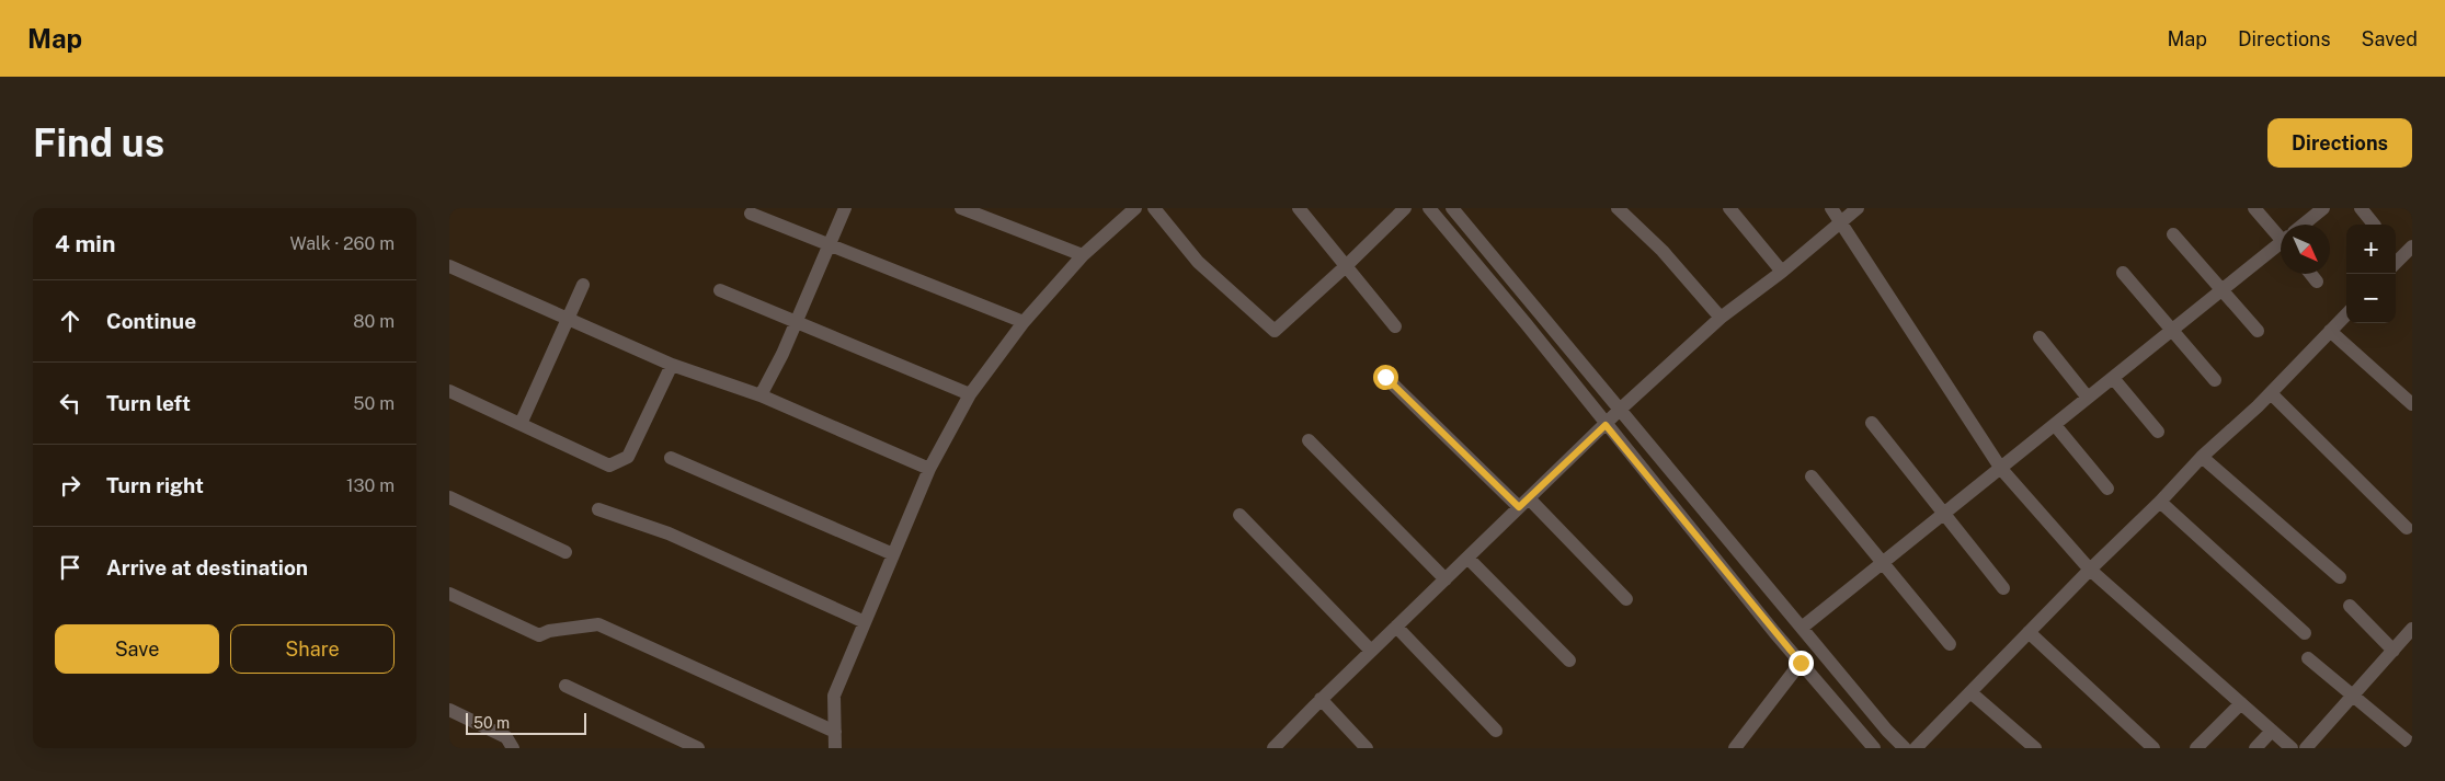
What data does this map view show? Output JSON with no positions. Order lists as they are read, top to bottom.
{
  "scale_bar": "50 m",
  "north": "bottom right",
  "page": {
    "header": "Map",
    "nav": ["Map", "Directions", "Saved"],
    "buttons": [
      "Directions",
      ["Save", "Share"]
    ],
    "title": "Find us",
    "heading": ["4 min", "Walk · 260 m"],
    "map_buttons": ["+", "−"],
    "list": [
      ["Continue", "80 m"],
      ["Turn left", "50 m"],
      ["Turn right", "130 m"],
      "Arrive at destination"
    ],
    "scale": "50 m"
  }
}
